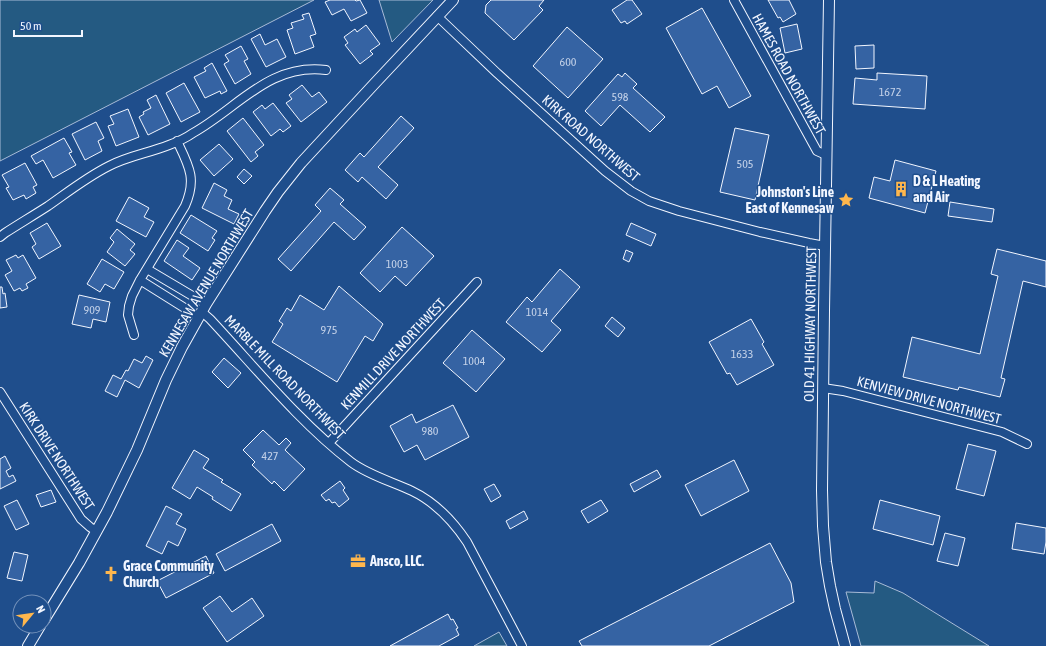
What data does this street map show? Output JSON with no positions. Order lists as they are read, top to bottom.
{
  "streets": {
    "street": [
      "HAMES ROAD NORTHWEST",
      "KIRK ROAD NORTHWEST",
      "KENNESAW AVENUE NORTHWEST",
      "OLD 41 HIGHWAY NORTHWEST",
      "KENMILL DRIVE NORTHWEST",
      "MARBLE MILL ROAD NORTHWEST",
      "KENVIEW DRIVE NORTHWEST",
      "KIRK DRIVE NORTHWEST"
    ]
  },
  "crossings": [
    ["HAMES ROAD NORTHWEST", "OLD 41 HIGHWAY NORTHWEST"],
    ["KIRK ROAD NORTHWEST", "KENNESAW AVENUE NORTHWEST"],
    ["KIRK ROAD NORTHWEST", "OLD 41 HIGHWAY NORTHWEST"],
    ["KENNESAW AVENUE NORTHWEST", "MARBLE MILL ROAD NORTHWEST"],
    ["KENNESAW AVENUE NORTHWEST", "KIRK DRIVE NORTHWEST"],
    ["OLD 41 HIGHWAY NORTHWEST", "KENVIEW DRIVE NORTHWEST"],
    ["KENMILL DRIVE NORTHWEST", "MARBLE MILL ROAD NORTHWEST"]
  ],
  "places": {
    "building": ["D & L Heating and Air"],
    "place": ["Johnston's Line East of Kennesaw"],
    "office": ["Ansco, LLC."],
    "church": ["Grace Community Church"]
  },
  "house_numbers": [
    "600",
    "1672",
    "598",
    "505",
    "1003",
    "909",
    "1014",
    "975",
    "1633",
    "1004",
    "980",
    "427"
  ],
  "scale_bar": "50 m",
  "north": "top right"
}
